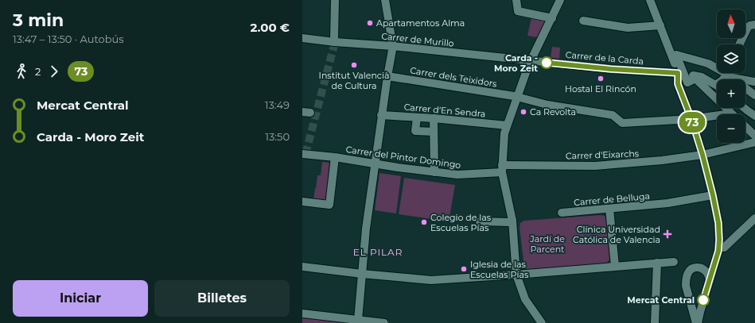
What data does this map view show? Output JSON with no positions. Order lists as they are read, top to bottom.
{
  "streets": {
    "street": [
      "Carrer de Murillo",
      "Carrer de la Carda",
      "Carrer dels Teixidors",
      "Carrer d'En Sendra",
      "Carrer d'Eixarchs",
      "Carrer del Pintor Domingo",
      "Carrer de Belluga"
    ]
  },
  "crossings": [
    ["Carrer de Murillo", "Carrer de la Carda"],
    ["Carrer d'Eixarchs", "Carrer del Pintor Domingo"]
  ],
  "districts": ["EL PILAR"],
  "parks": ["Jardí de Parcent"],
  "places": {
    "other": [
      "Apartamentos Alma",
      "Carda - Moro Zeit",
      "Institut Valencià de Cultura",
      "Hostal El Rincón",
      "Ca Revolta",
      "Colegio de las Escuelas Pías",
      "Iglesia de las Escuelas Pías",
      "Mercat Central"
    ],
    "health": ["Clínica Universidad Católica de Valencia"]
  },
  "lines": ["bus line 73"],
  "north": "top",
  "page": {
    "heading": ["3 min", "13:47 – 13:50 · Autobús", "2.00 €"],
    "on_map": "73",
    "map_buttons": ["+", "−"],
    "legs": ["2", "73"],
    "list": [
      {
        "name": "Mercat Central",
        "value": "13:49"
      },
      {
        "name": "Carda - Moro Zeit",
        "value": "13:50"
      }
    ],
    "buttons": ["Iniciar", "Billetes"]
  }
}
